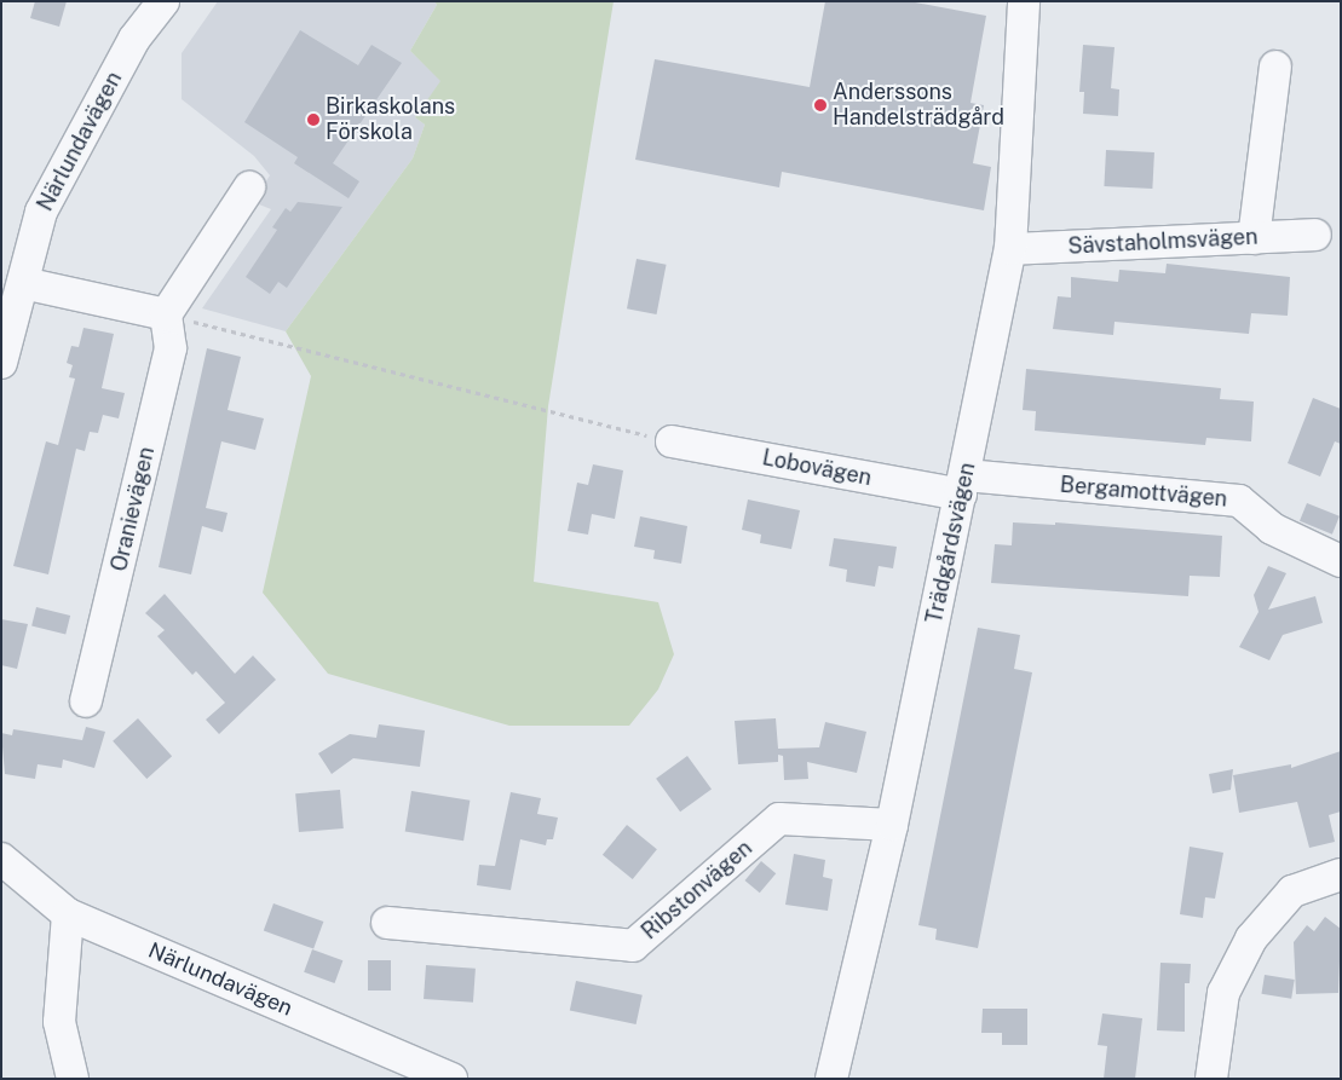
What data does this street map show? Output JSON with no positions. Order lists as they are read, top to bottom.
{
  "streets": {
    "street": [
      "Närlundavägen",
      "Sävstaholmsvägen",
      "Lobovägen",
      "Bergamottvägen",
      "Oranievägen",
      "Trädgårdsvägen",
      "Ribstonvägen"
    ]
  },
  "crossings": [
    ["Sävstaholmsvägen", "Trädgårdsvägen"],
    ["Lobovägen", "Bergamottvägen"],
    ["Lobovägen", "Trädgårdsvägen"],
    ["Bergamottvägen", "Trädgårdsvägen"],
    ["Trädgårdsvägen", "Ribstonvägen"]
  ],
  "places": ["Anderssons Handelsträdgård", "Birkaskolans Förskola"]
}
